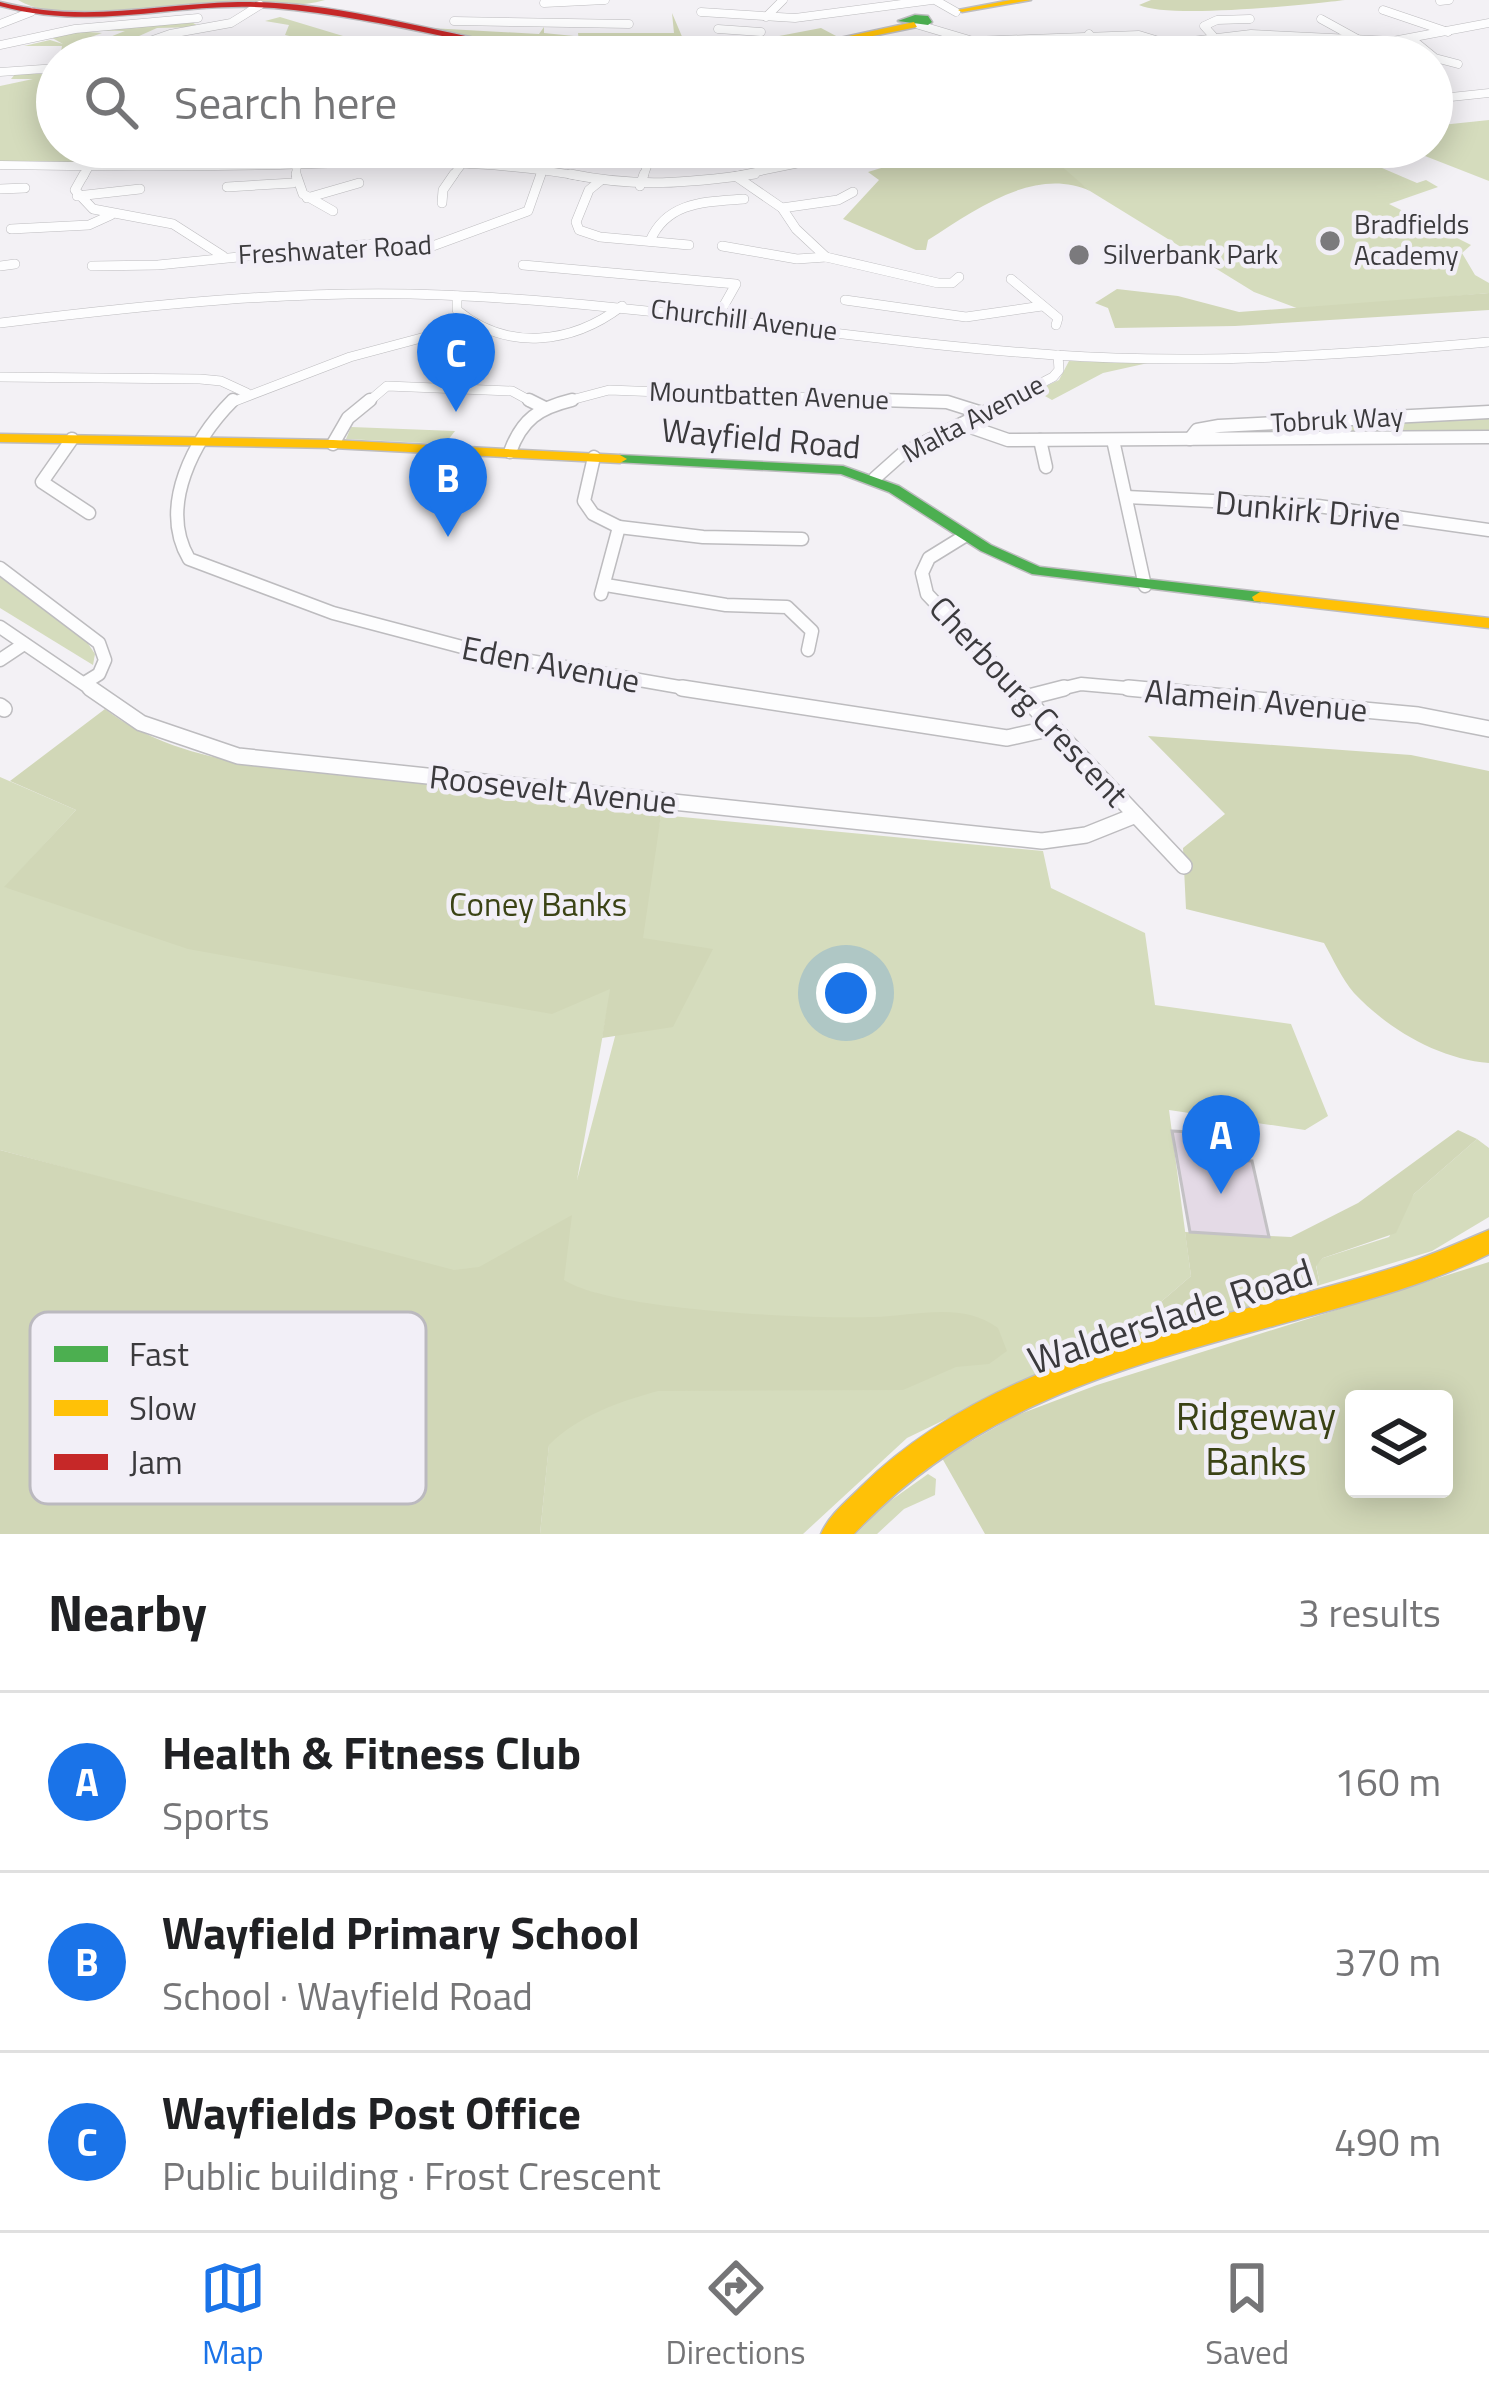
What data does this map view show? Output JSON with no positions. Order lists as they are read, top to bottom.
{
  "streets": {
    "street": [
      "Freshwater Road",
      "Churchill Avenue",
      "Mountbatten Avenue",
      "Malta Avenue",
      "Tobruk Way",
      "Wayfield Road",
      "Dunkirk Drive",
      "Eden Avenue",
      "Alamein Avenue",
      "Cherbourg Crescent",
      "Roosevelt Avenue",
      "Walderslade Road"
    ]
  },
  "crossings": [
    ["Churchill Avenue", "Malta Avenue"],
    ["Mountbatten Avenue", "Malta Avenue"],
    ["Malta Avenue", "Tobruk Way"],
    ["Malta Avenue", "Wayfield Road"],
    ["Wayfield Road", "Eden Avenue"],
    ["Wayfield Road", "Cherbourg Crescent"],
    ["Eden Avenue", "Cherbourg Crescent"],
    ["Alamein Avenue", "Cherbourg Crescent"],
    ["Cherbourg Crescent", "Roosevelt Avenue"]
  ],
  "parks": ["Coney Banks", "Ridgeway Banks"],
  "places": ["Bradfields Academy", "Silverbank Park"],
  "legend": ["Fast", "Slow", "Jam"],
  "page": {
    "search": "Search here",
    "pins": ["C", "B", "A"],
    "heading": ["Nearby", "3 results"],
    "list": [
      {
        "mark": "A",
        "name": "Health & Fitness Club",
        "note": "Sports",
        "value": "160 m"
      },
      {
        "mark": "B",
        "name": "Wayfield Primary School",
        "note": "School · Wayfield Road",
        "value": "370 m"
      },
      {
        "mark": "C",
        "name": "Wayfields Post Office",
        "note": "Public building · Frost Crescent",
        "value": "490 m"
      }
    ],
    "nav": ["Map", "Directions", "Saved"]
  }
}
